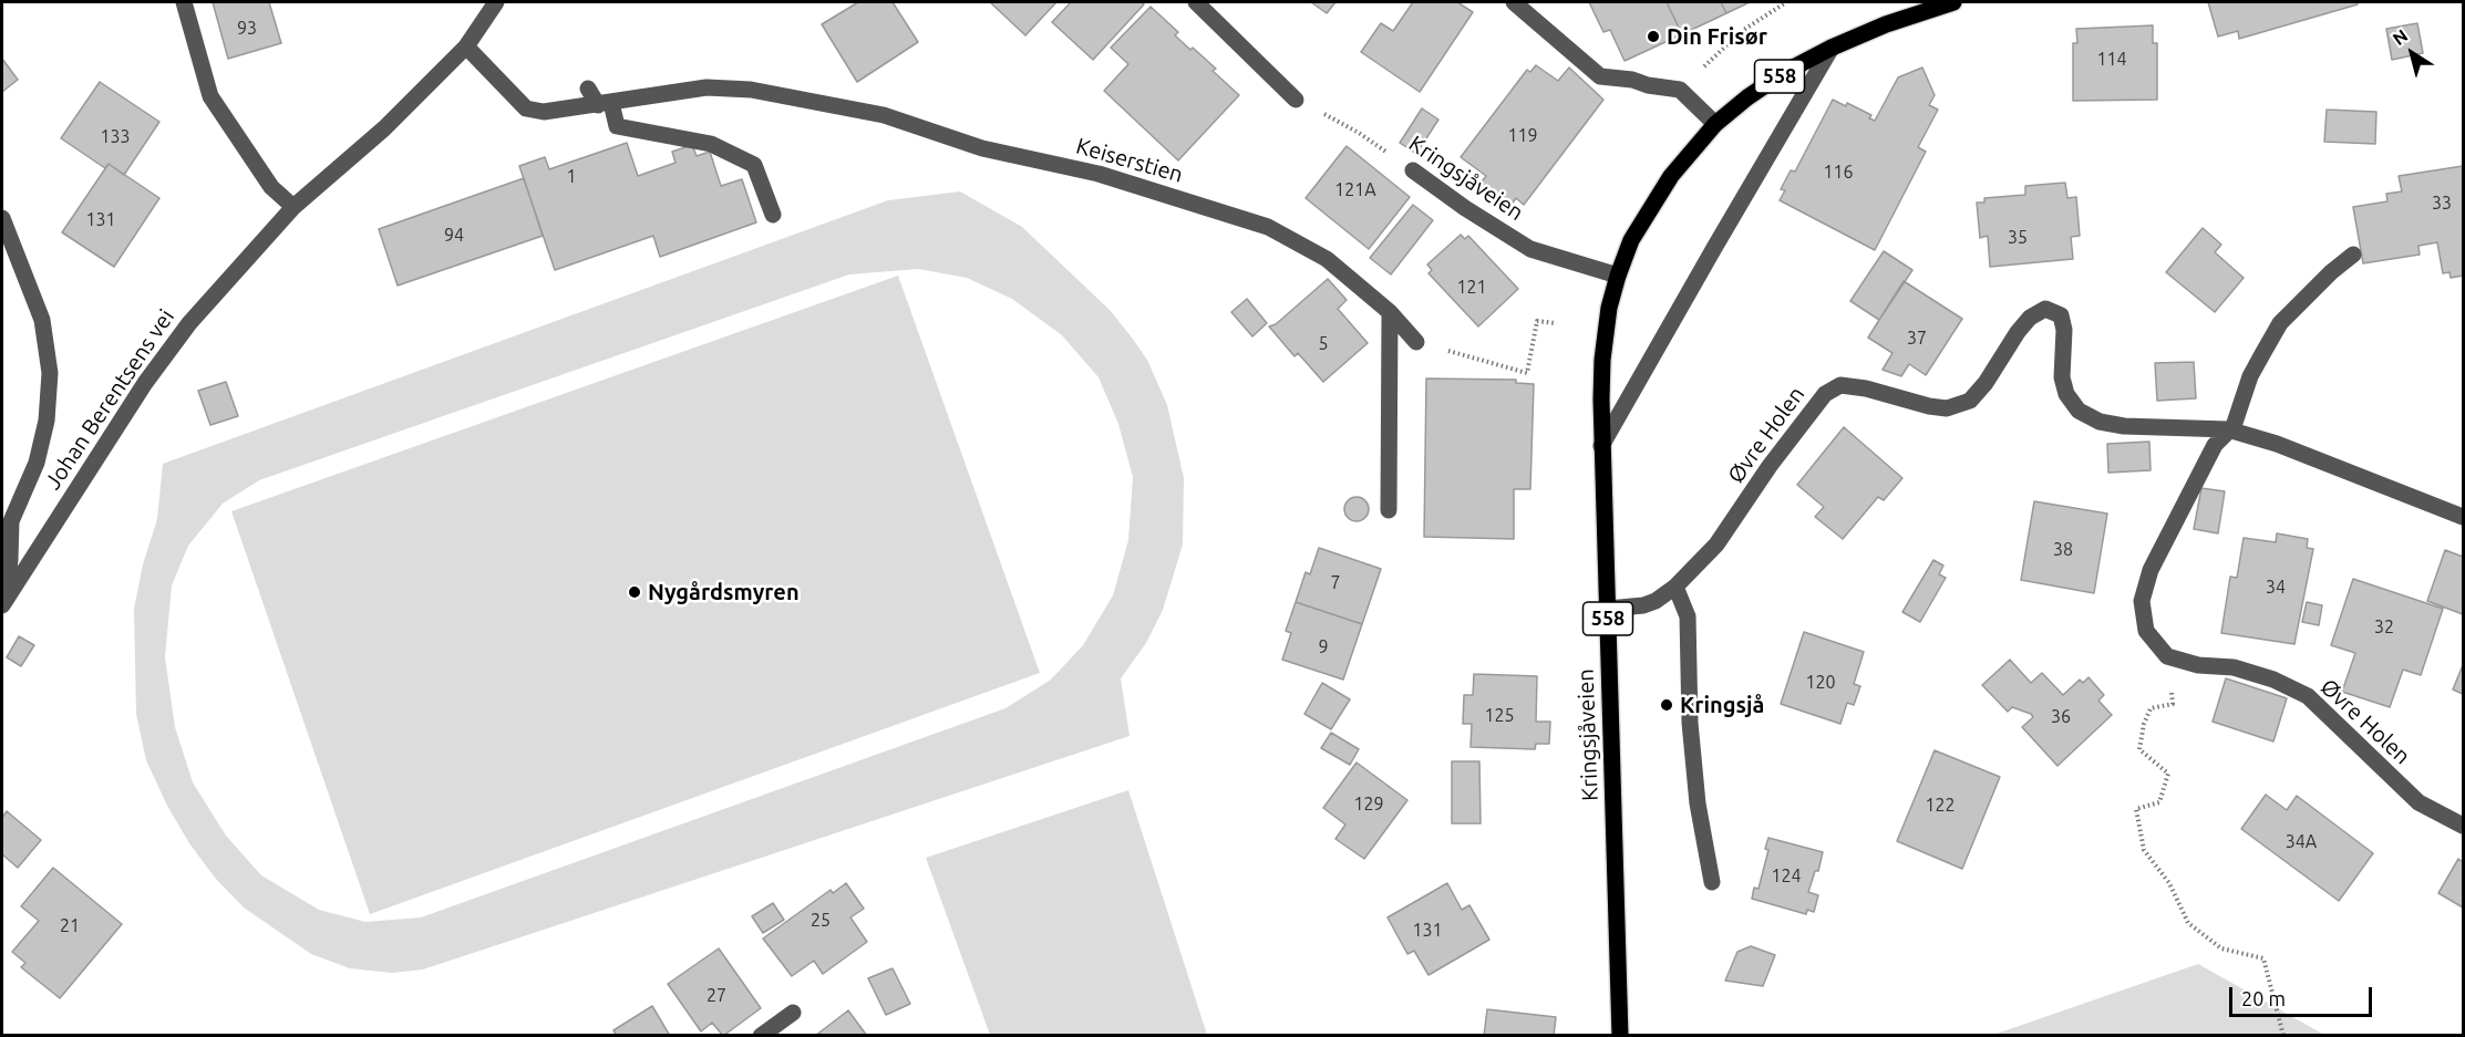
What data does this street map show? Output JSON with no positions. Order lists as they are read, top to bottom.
{
  "streets": {
    "main road": ["558", "Kringsjåveien"],
    "street": ["Keiserstien", "Johan Berentsens vei", "Øvre Holen"]
  },
  "crossings": [
    ["Keiserstien", "Johan Berentsens vei"],
    ["Kringsjåveien", "Øvre Holen"]
  ],
  "places": ["Din Frisør", "Nygårdsmyren", "Kringsjå"],
  "house_numbers": [
    "93",
    "114",
    "119",
    "133",
    "116",
    "1",
    "121A",
    "33",
    "131",
    "94",
    "35",
    "121",
    "37",
    "5",
    "38",
    "7",
    "34",
    "32",
    "9",
    "120",
    "125",
    "36",
    "129",
    "122",
    "34A",
    "124",
    "25",
    "21",
    "131",
    "27"
  ],
  "scale_bar": "20 m",
  "north": "top left"
}
